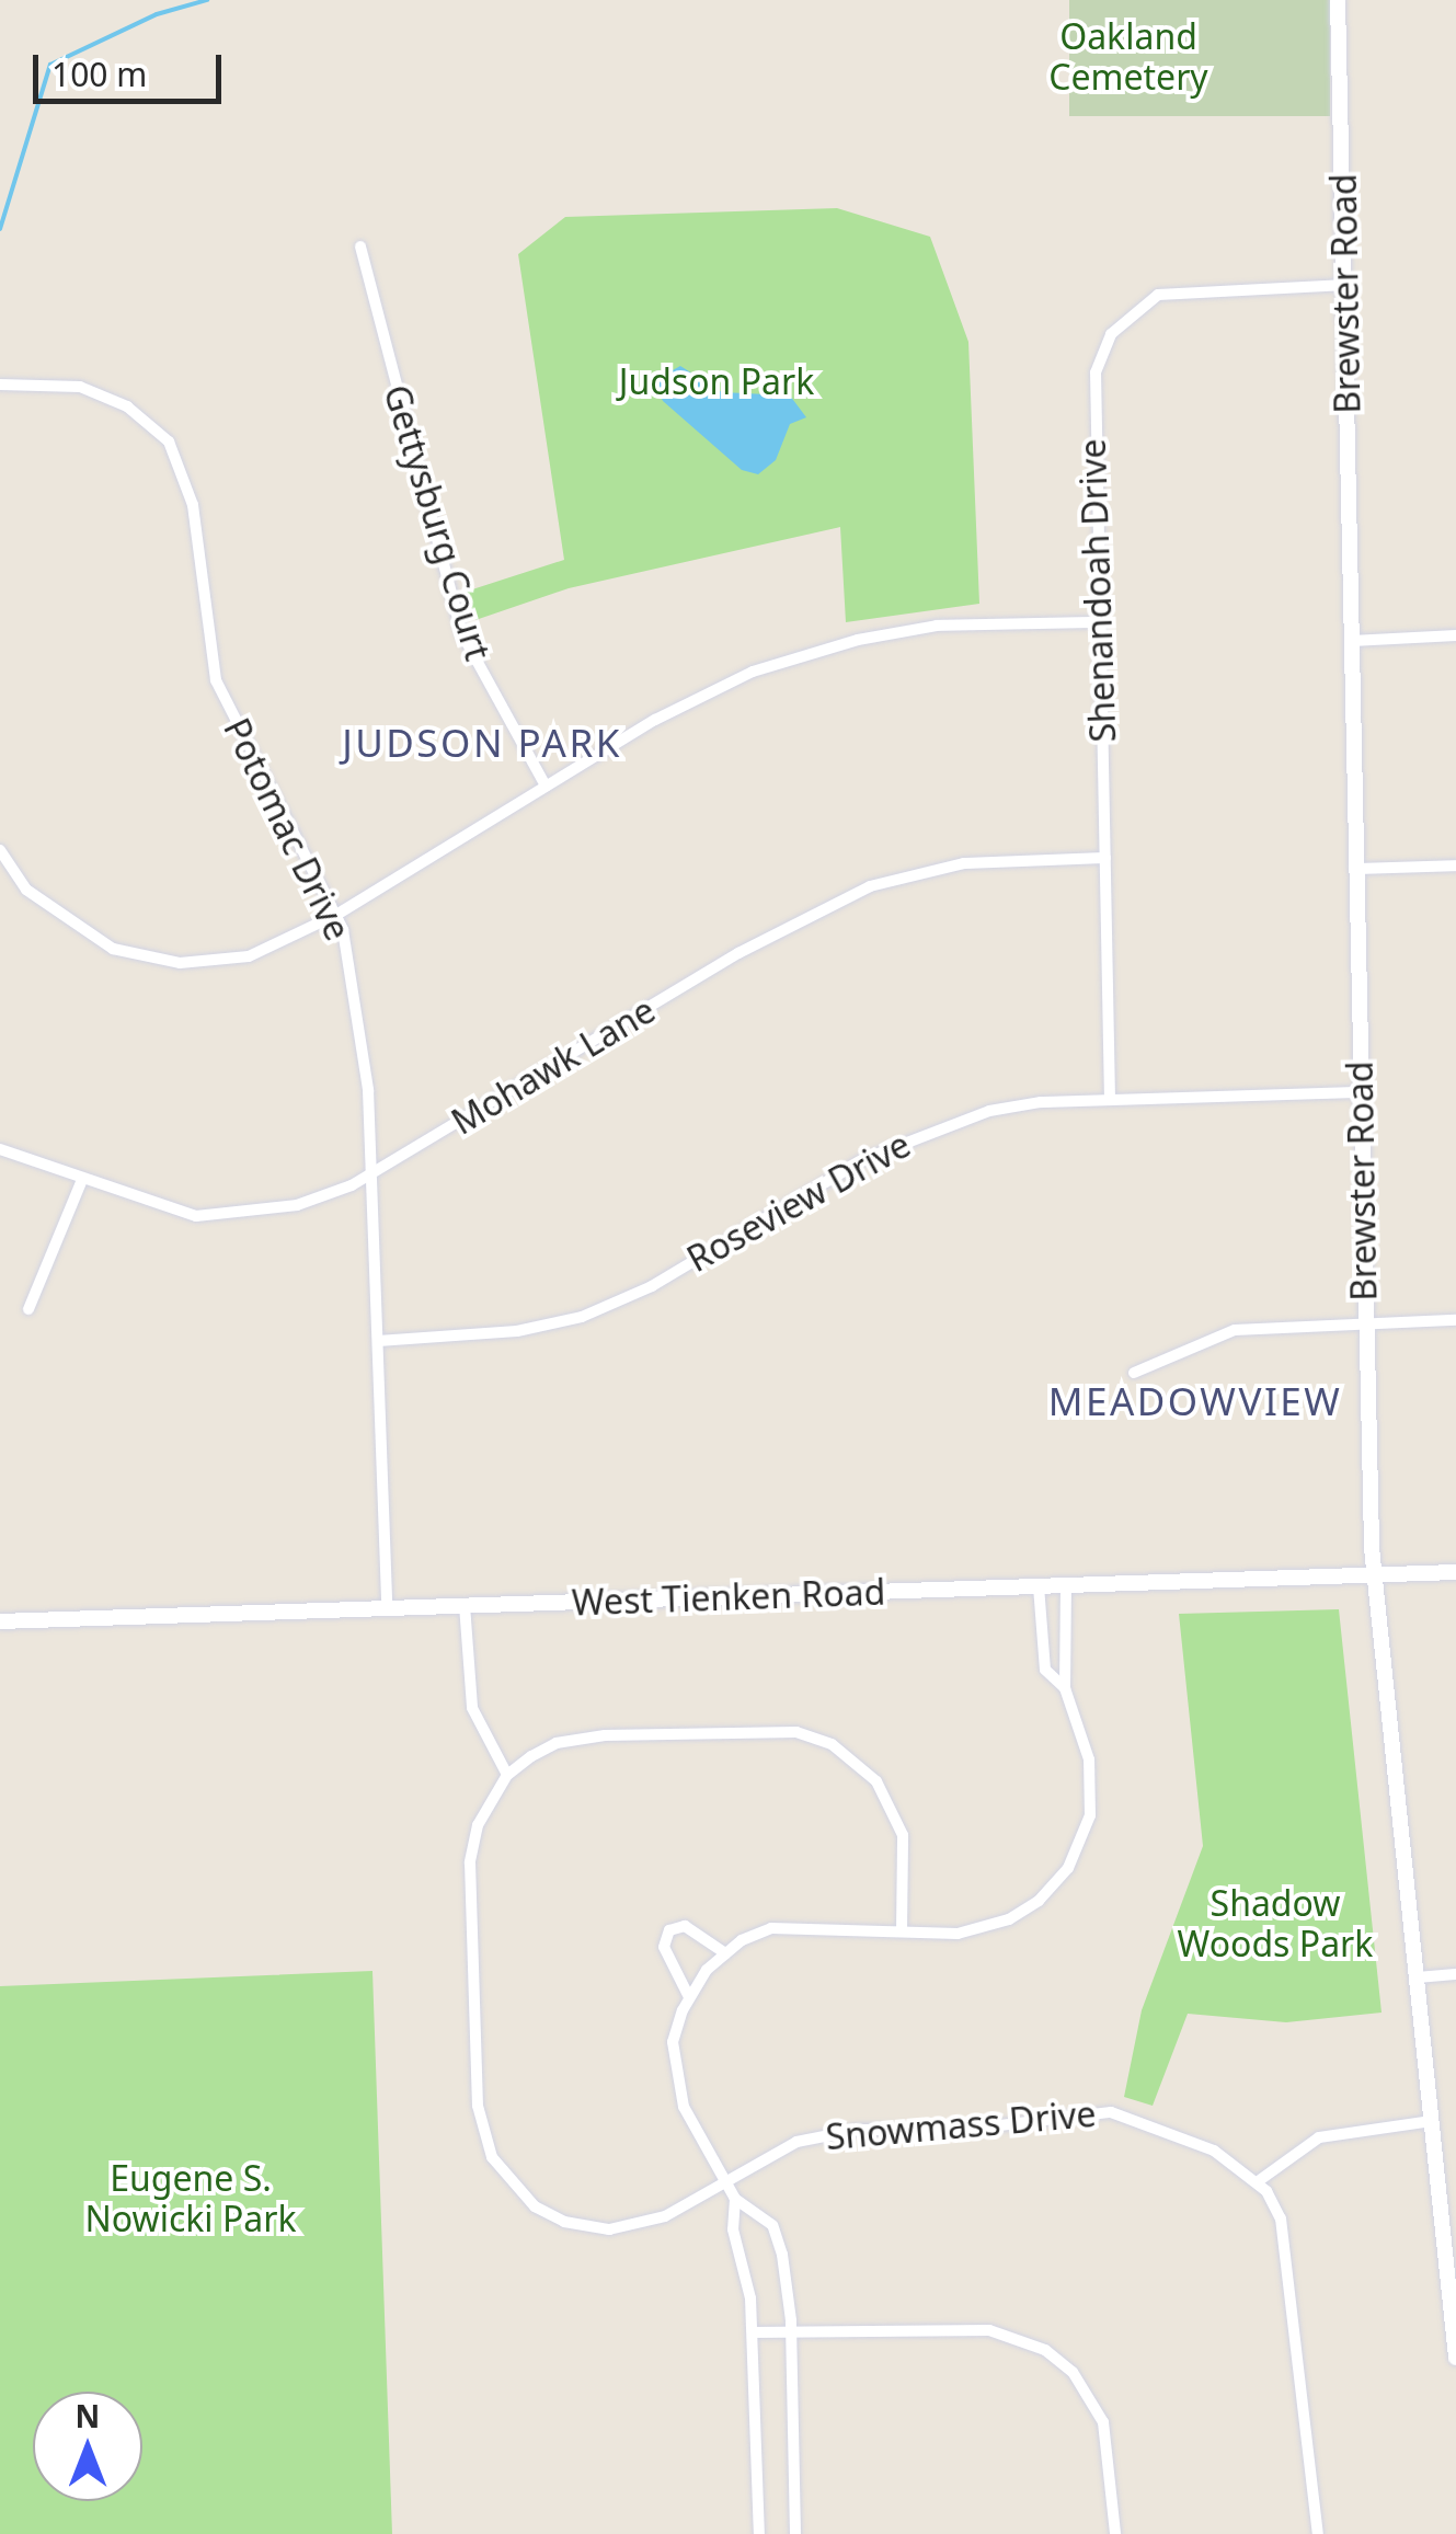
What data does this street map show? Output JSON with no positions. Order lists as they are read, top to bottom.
{
  "streets": {
    "street": [
      "Brewster Road",
      "Gettysburg Court",
      "Shenandoah Drive",
      "Potomac Drive",
      "Mohawk Lane",
      "Roseview Drive",
      "West Tienken Road",
      "Snowmass Drive"
    ]
  },
  "crossings": [
    ["Brewster Road", "Shenandoah Drive"],
    ["Brewster Road", "Roseview Drive"],
    ["Brewster Road", "West Tienken Road"],
    ["Shenandoah Drive", "Mohawk Lane"],
    ["Shenandoah Drive", "Roseview Drive"],
    ["Potomac Drive", "Mohawk Lane"],
    ["Potomac Drive", "Roseview Drive"],
    ["Potomac Drive", "West Tienken Road"]
  ],
  "districts": ["JUDSON PARK", "MEADOWVIEW"],
  "parks": [
    "Oakland Cemetery",
    "Judson Park",
    "Shadow Woods Park",
    "Eugene S. Nowicki Park"
  ],
  "scale_bar": "100 m",
  "north": "top"
}
